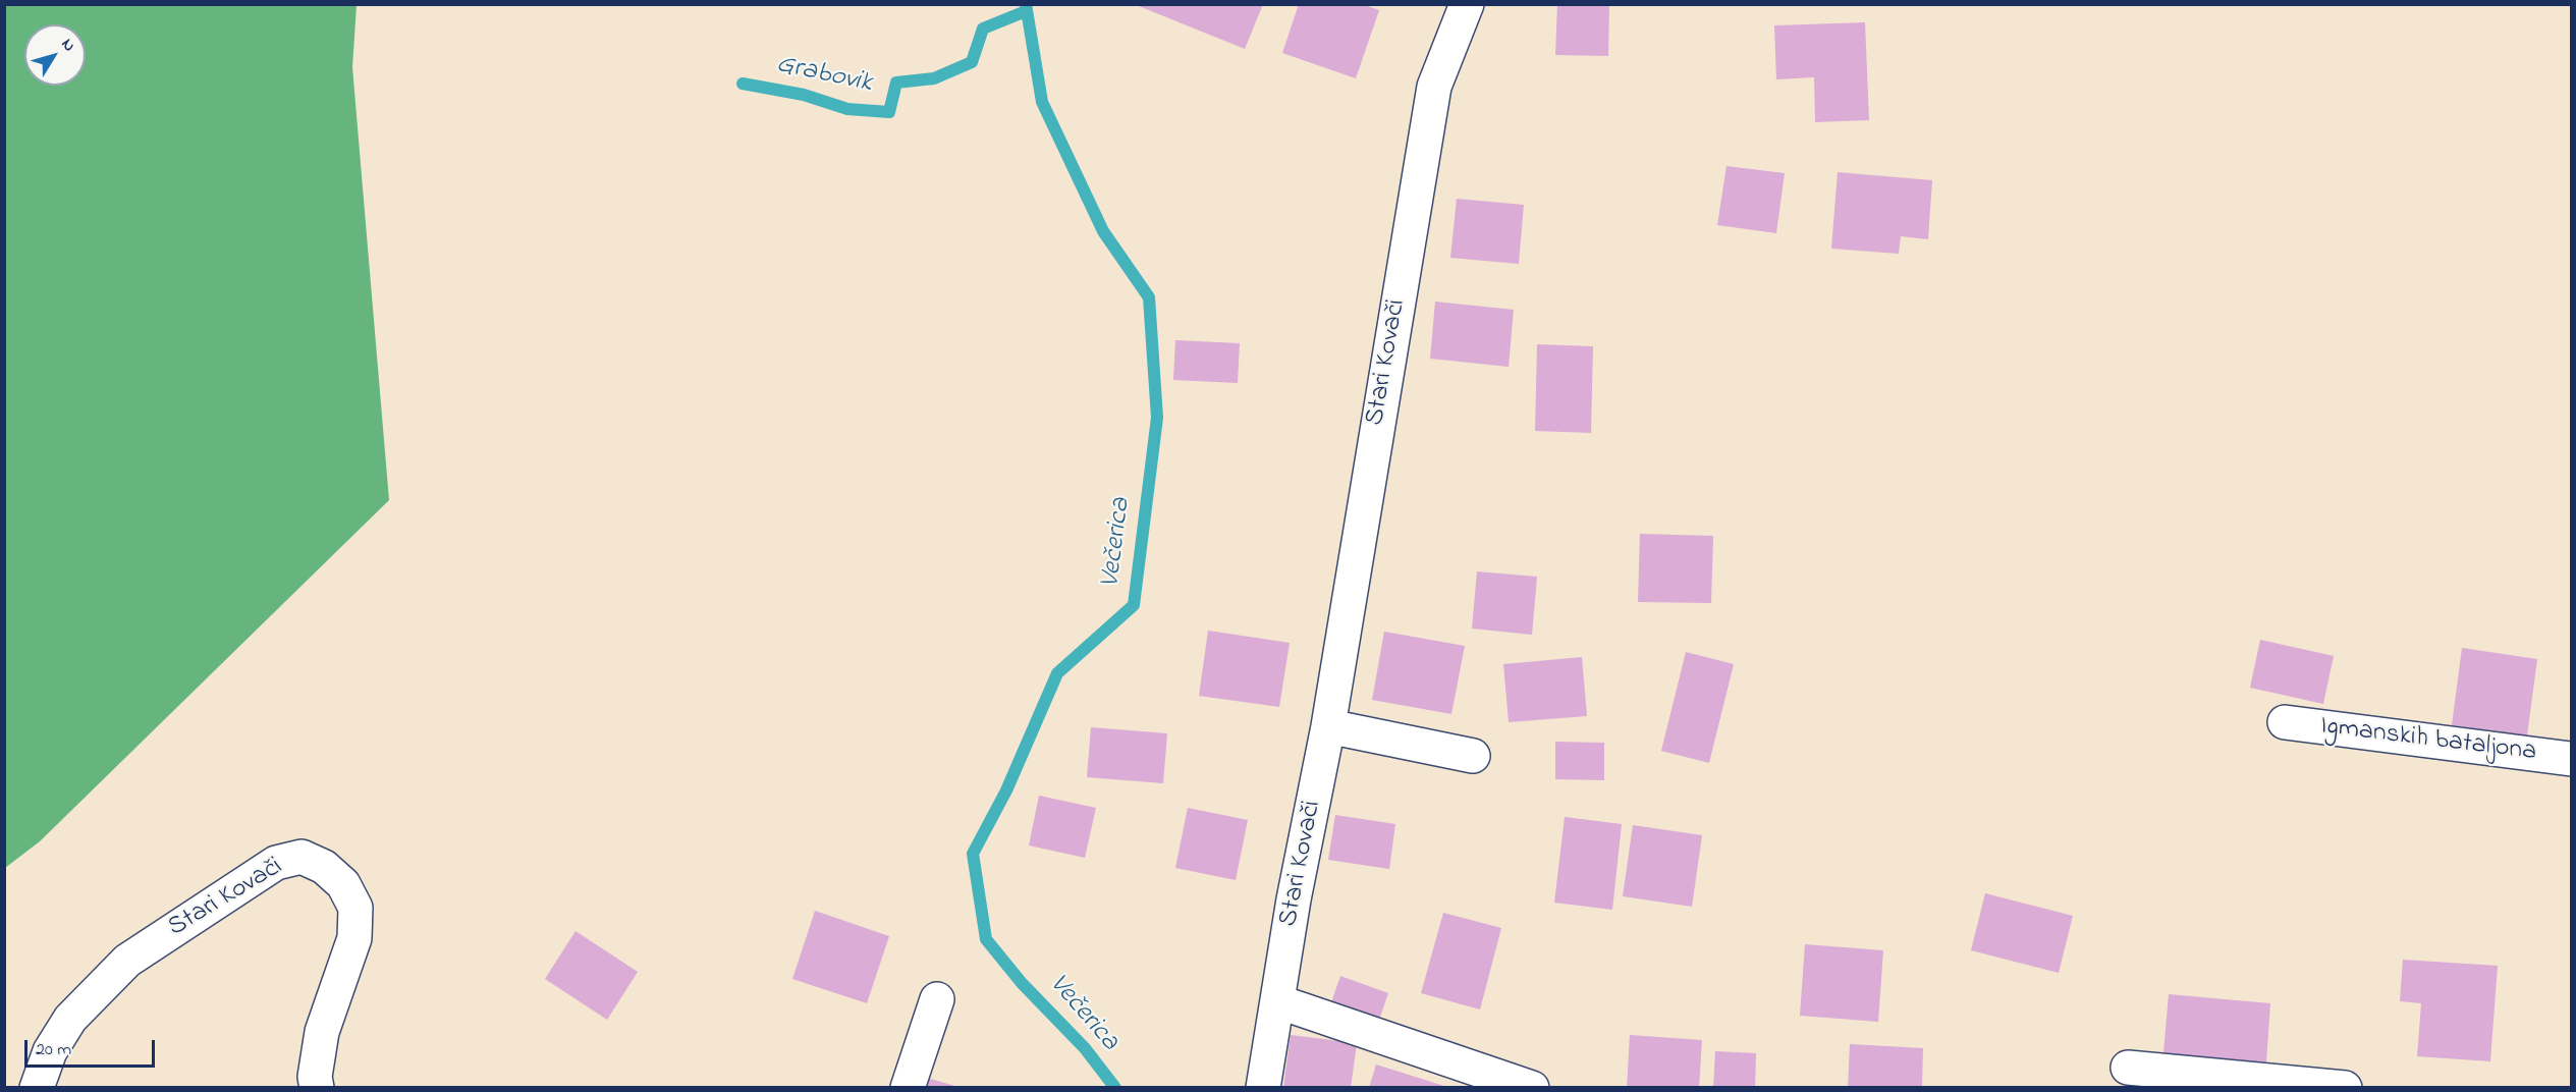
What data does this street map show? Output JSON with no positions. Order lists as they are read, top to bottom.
{
  "streets": {
    "street": ["Stari Kovači", "Igmanskih bataljona"]
  },
  "water": ["Grabovik", "Večerica"],
  "scale_bar": "20 m",
  "north": "top right"
}
